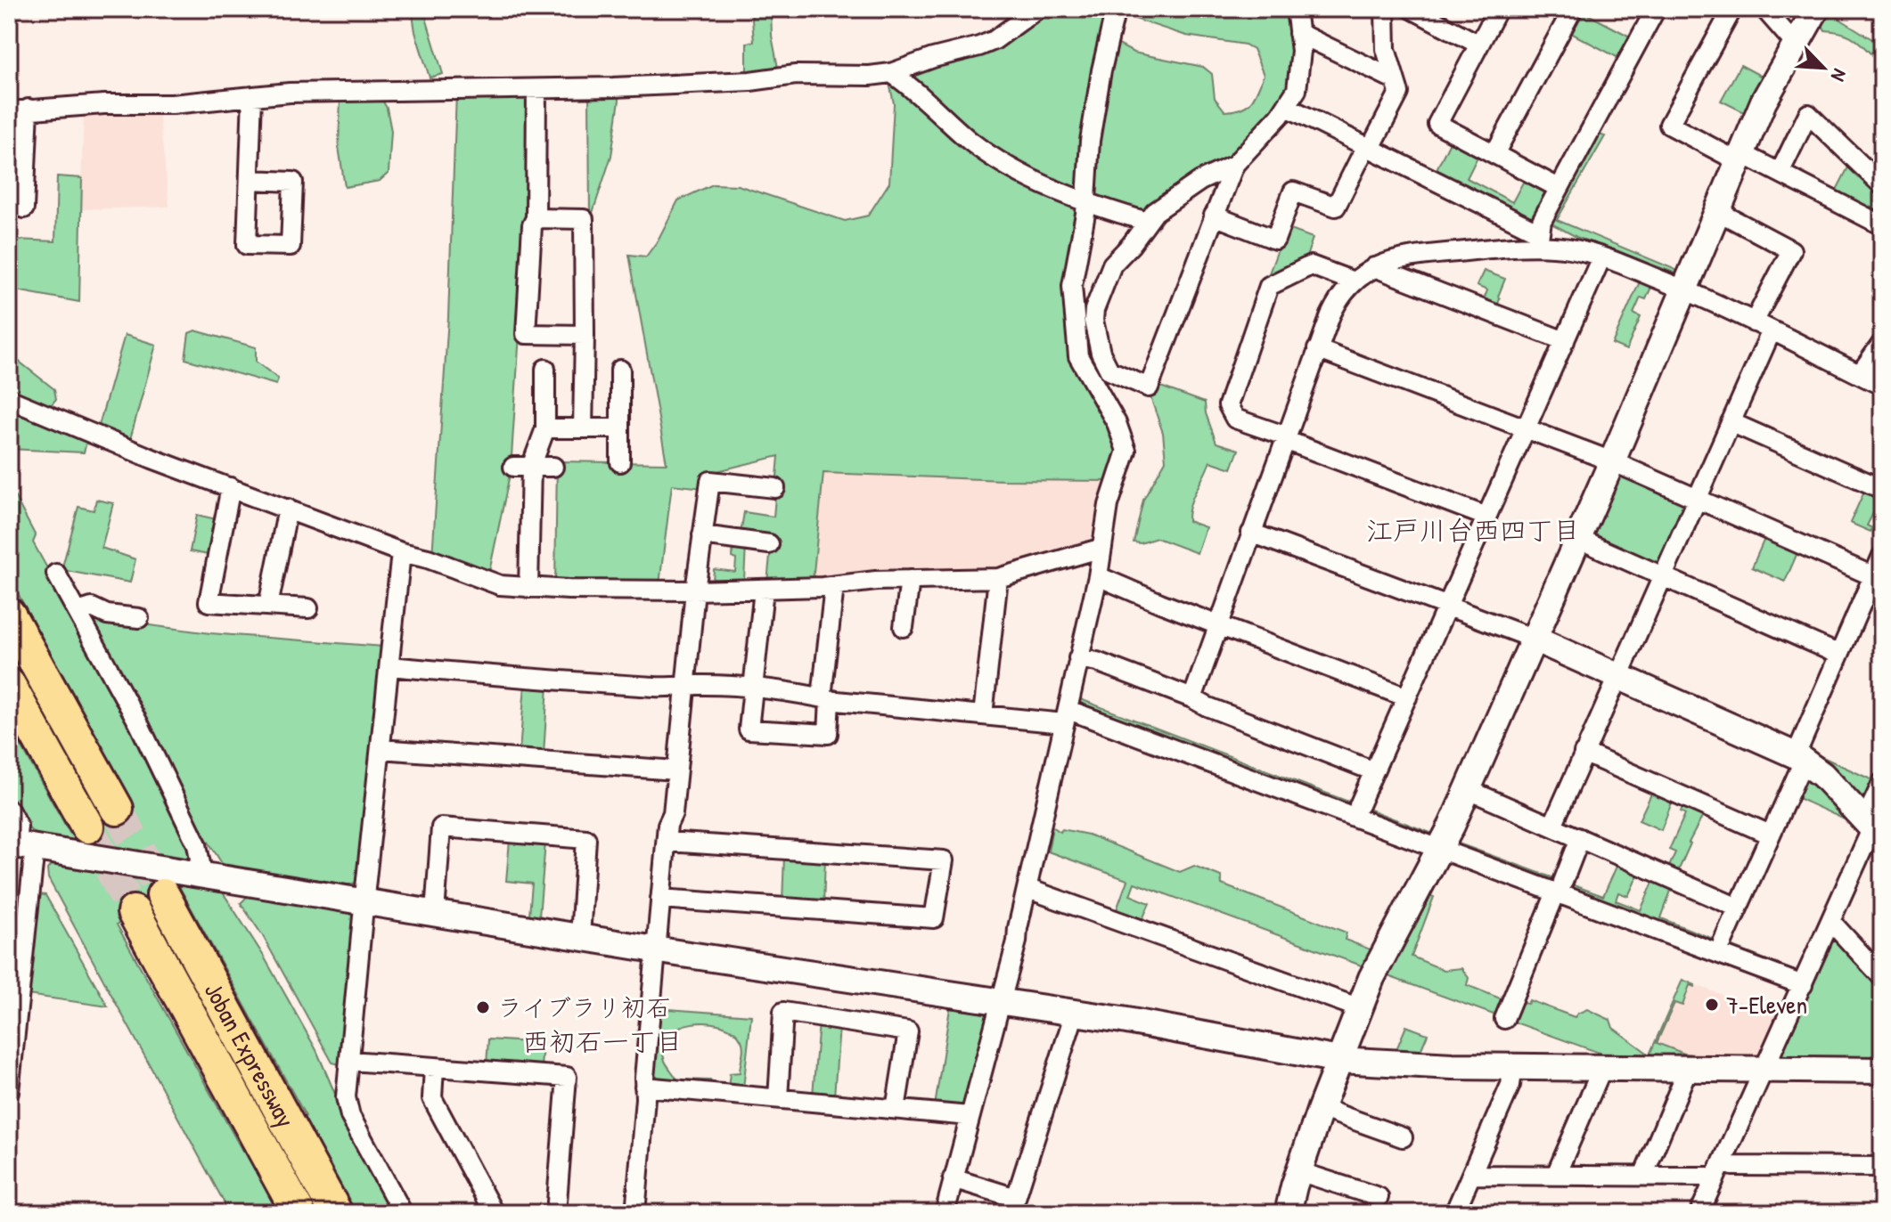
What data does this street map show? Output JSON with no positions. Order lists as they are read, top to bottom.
{
  "streets": {
    "highway": ["Joban Expressway"]
  },
  "districts": ["江戸川台西四丁目", "西初石一丁目"],
  "places": ["7-Eleven", "ライブラリ初石"],
  "north": "bottom right"
}
